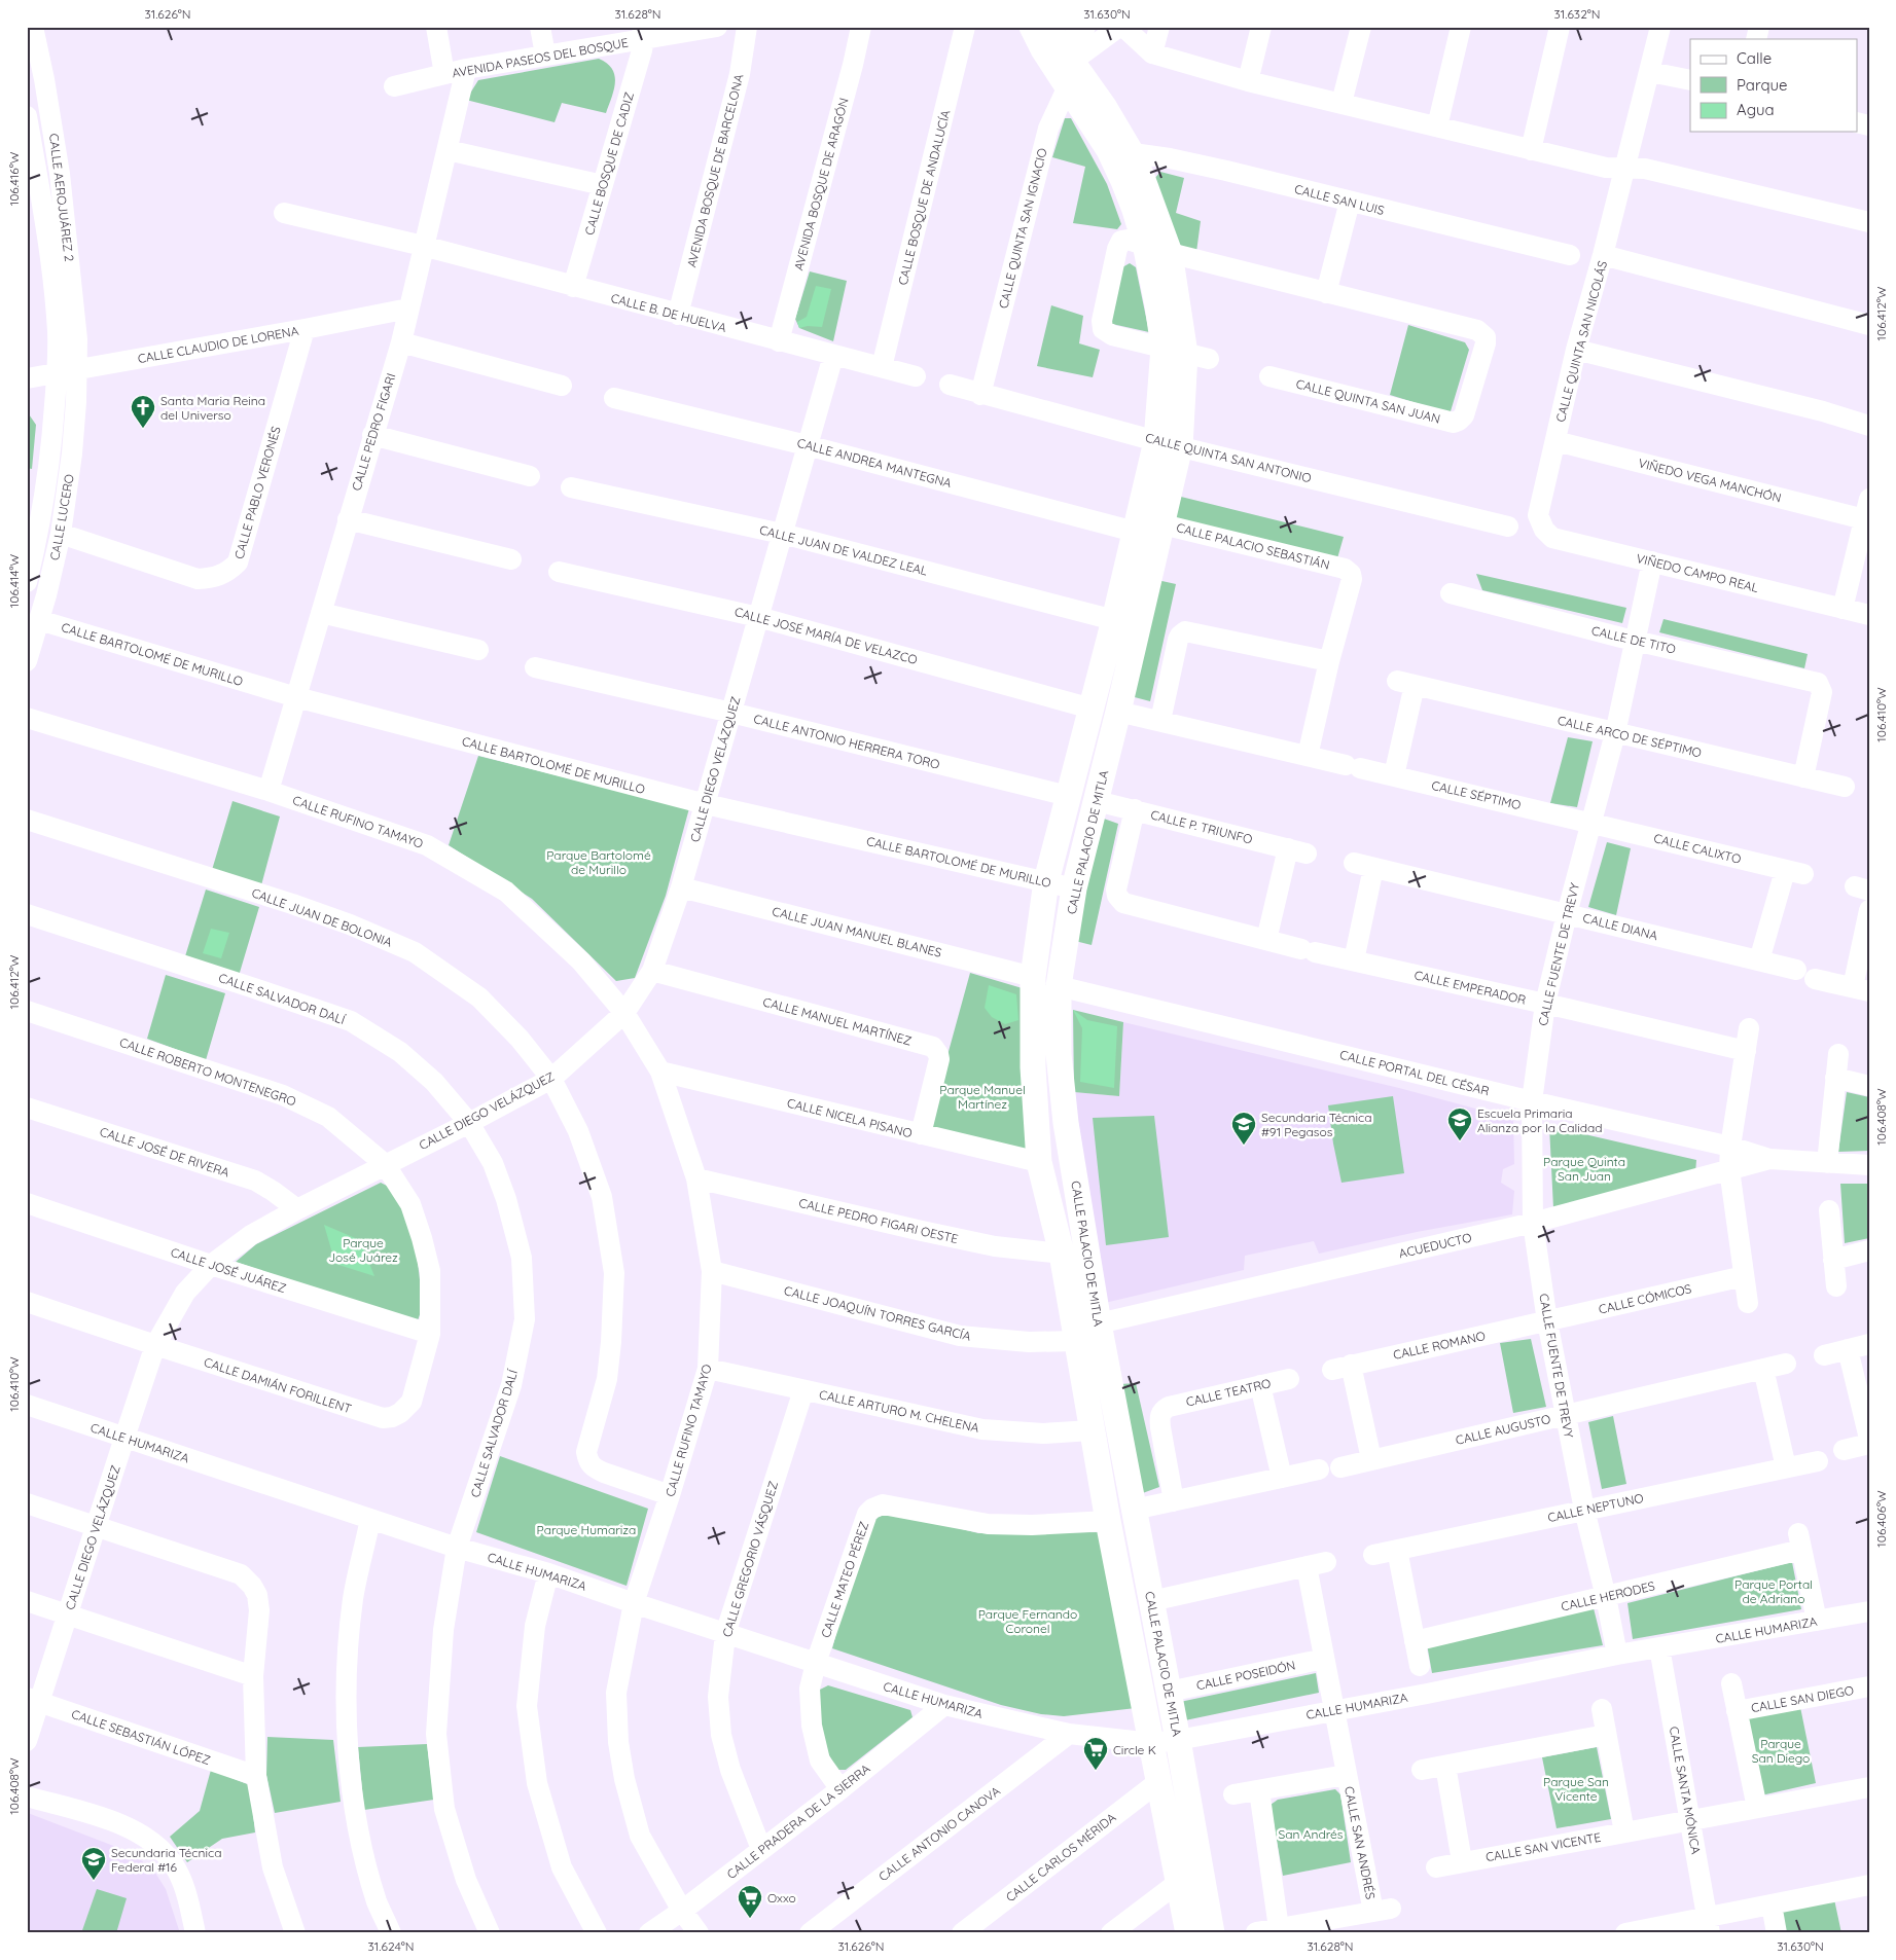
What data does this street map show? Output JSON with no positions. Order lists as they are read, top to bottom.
{
  "streets": {
    "main road": ["CALLE PALACIO DE MITLA"],
    "street": [
      "AVENIDA PASEOS DEL BOSQUE",
      "CALLE BOSQUE DE CADIZ",
      "AVENIDA BOSQUE DE BARCELONA",
      "AVENIDA BOSQUE DE ARAGÓN",
      "CALLE AEROJUÁREZ 2",
      "CALLE BOSQUE DE ANDALUCÍA",
      "CALLE SAN LUIS",
      "CALLE QUINTA SAN IGNACIO",
      "CALLE B. DE HUELVA",
      "CALLE QUINTA SAN NICOLÁS",
      "CALLE CLAUDIO DE LORENA",
      "CALLE QUINTA SAN JUAN",
      "CALLE PEDRO FIGARI",
      "CALLE QUINTA SAN ANTONIO",
      "CALLE ANDREA MANTEGNA",
      "VIÑEDO VEGA MANCHÓN",
      "CALLE PABLO VERONÉS",
      "CALLE LUCERO",
      "CALLE PALACIO SEBASTIÁN",
      "CALLE JUAN DE VALDEZ LEAL",
      "VIÑEDO CAMPO REAL",
      "CALLE JOSÉ MARÍA DE VELAZCO",
      "CALLE DE TITO",
      "CALLE BARTOLOMÉ DE MURILLO",
      "CALLE ARCO DE SÉPTIMO",
      "CALLE ANTONIO HERRERA TORO",
      "CALLE DIEGO VELÁZQUEZ",
      "CALLE SÉPTIMO",
      "CALLE RUFINO TAMAYO",
      "CALLE P. TRIUNFO",
      "CALLE CALIXTO",
      "CALLE JUAN DE BOLONIA",
      "CALLE DIANA",
      "CALLE JUAN MANUEL BLANES",
      "CALLE FUENTE DE TREVY",
      "CALLE EMPERADOR",
      "CALLE SALVADOR DALÍ",
      "CALLE MANUEL MARTÍNEZ",
      "CALLE ROBERTO MONTENEGRO",
      "CALLE PORTAL DEL CÉSAR",
      "CALLE NICELA PISANO",
      "CALLE JOSÉ DE RIVERA",
      "CALLE PEDRO FIGARI OESTE",
      "ACUEDUCTO",
      "CALLE JOSÉ JUÁREZ",
      "CALLE CÓMICOS",
      "CALLE JOAQUÍN TORRES GARCÍA",
      "CALLE ROMANO",
      "CALLE DAMIÁN FORILLENT",
      "CALLE TEATRO",
      "CALLE ARTURO M. CHELENA",
      "CALLE AUGUSTO",
      "CALLE HUMARIZA",
      "CALLE NEPTUNO",
      "CALLE GREGORIO VÁSQUEZ",
      "CALLE MATEO PÉREZ",
      "CALLE HERODES",
      "CALLE POSEIDÓN",
      "CALLE SAN DIEGO",
      "CALLE SEBASTIÁN LÓPEZ",
      "CALLE SANTA MÓNICA",
      "CALLE PRADERA DE LA SIERRA",
      "CALLE ANTONIO CANOVA",
      "CALLE SAN ANDRÉS",
      "CALLE SAN VICENTE",
      "CALLE CARLOS MÉRIDA"
    ]
  },
  "crossings": [
    ["AVENIDA PASEOS DEL BOSQUE", "CALLE BOSQUE DE CADIZ"],
    ["AVENIDA PASEOS DEL BOSQUE", "CALLE PEDRO FIGARI"],
    ["CALLE BOSQUE DE CADIZ", "CALLE B. DE HUELVA"],
    ["AVENIDA BOSQUE DE BARCELONA", "CALLE B. DE HUELVA"],
    ["AVENIDA BOSQUE DE ARAGÓN", "CALLE B. DE HUELVA"],
    ["CALLE AEROJUÁREZ 2", "CALLE CLAUDIO DE LORENA"],
    ["CALLE AEROJUÁREZ 2", "CALLE LUCERO"],
    ["CALLE BOSQUE DE ANDALUCÍA", "CALLE B. DE HUELVA"],
    ["CALLE SAN LUIS", "CALLE PALACIO DE MITLA"],
    ["CALLE QUINTA SAN IGNACIO", "CALLE QUINTA SAN ANTONIO"],
    ["CALLE QUINTA SAN IGNACIO", "CALLE PALACIO DE MITLA"],
    ["CALLE B. DE HUELVA", "CALLE PEDRO FIGARI"],
    ["CALLE B. DE HUELVA", "CALLE DIEGO VELÁZQUEZ"],
    ["CALLE QUINTA SAN NICOLÁS", "VIÑEDO VEGA MANCHÓN"],
    ["CALLE QUINTA SAN NICOLÁS", "VIÑEDO CAMPO REAL"],
    ["CALLE CLAUDIO DE LORENA", "CALLE PEDRO FIGARI"],
    ["CALLE CLAUDIO DE LORENA", "CALLE PABLO VERONÉS"],
    ["CALLE CLAUDIO DE LORENA", "CALLE LUCERO"],
    ["CALLE QUINTA SAN JUAN", "CALLE PALACIO DE MITLA"],
    ["CALLE PEDRO FIGARI", "CALLE BARTOLOMÉ DE MURILLO"],
    ["CALLE PEDRO FIGARI", "CALLE RUFINO TAMAYO"],
    ["CALLE QUINTA SAN ANTONIO", "CALLE PALACIO DE MITLA"],
    ["CALLE ANDREA MANTEGNA", "CALLE DIEGO VELÁZQUEZ"],
    ["CALLE ANDREA MANTEGNA", "CALLE PALACIO DE MITLA"],
    ["CALLE PABLO VERONÉS", "CALLE LUCERO"],
    ["CALLE LUCERO", "CALLE BARTOLOMÉ DE MURILLO"],
    ["CALLE PALACIO SEBASTIÁN", "CALLE PALACIO DE MITLA"],
    ["CALLE JUAN DE VALDEZ LEAL", "CALLE DIEGO VELÁZQUEZ"],
    ["CALLE JUAN DE VALDEZ LEAL", "CALLE PALACIO DE MITLA"],
    ["VIÑEDO CAMPO REAL", "CALLE FUENTE DE TREVY"],
    ["CALLE JOSÉ MARÍA DE VELAZCO", "CALLE DIEGO VELÁZQUEZ"],
    ["CALLE JOSÉ MARÍA DE VELAZCO", "CALLE PALACIO DE MITLA"],
    ["CALLE DE TITO", "CALLE ARCO DE SÉPTIMO"],
    ["CALLE DE TITO", "CALLE FUENTE DE TREVY"],
    ["CALLE BARTOLOMÉ DE MURILLO", "CALLE DIEGO VELÁZQUEZ"],
    ["CALLE BARTOLOMÉ DE MURILLO", "CALLE PALACIO DE MITLA"],
    ["CALLE ARCO DE SÉPTIMO", "CALLE SÉPTIMO"],
    ["CALLE ARCO DE SÉPTIMO", "CALLE FUENTE DE TREVY"],
    ["CALLE ANTONIO HERRERA TORO", "CALLE DIEGO VELÁZQUEZ"],
    ["CALLE ANTONIO HERRERA TORO", "CALLE PALACIO DE MITLA"],
    ["CALLE DIEGO VELÁZQUEZ", "CALLE RUFINO TAMAYO"],
    ["CALLE DIEGO VELÁZQUEZ", "CALLE JUAN DE BOLONIA"],
    ["CALLE DIEGO VELÁZQUEZ", "CALLE JUAN MANUEL BLANES"],
    ["CALLE DIEGO VELÁZQUEZ", "CALLE SALVADOR DALÍ"],
    ["CALLE DIEGO VELÁZQUEZ", "CALLE MANUEL MARTÍNEZ"],
    ["CALLE DIEGO VELÁZQUEZ", "CALLE ROBERTO MONTENEGRO"],
    ["CALLE DIEGO VELÁZQUEZ", "CALLE JOSÉ DE RIVERA"],
    ["CALLE DIEGO VELÁZQUEZ", "CALLE JOSÉ JUÁREZ"],
    ["CALLE DIEGO VELÁZQUEZ", "CALLE DAMIÁN FORILLENT"],
    ["CALLE DIEGO VELÁZQUEZ", "CALLE HUMARIZA"],
    ["CALLE DIEGO VELÁZQUEZ", "CALLE SEBASTIÁN LÓPEZ"],
    ["CALLE SÉPTIMO", "CALLE PALACIO DE MITLA"],
    ["CALLE SÉPTIMO", "CALLE CALIXTO"],
    ["CALLE SÉPTIMO", "CALLE FUENTE DE TREVY"],
    ["CALLE RUFINO TAMAYO", "CALLE JUAN DE BOLONIA"],
    ["CALLE RUFINO TAMAYO", "CALLE NICELA PISANO"],
    ["CALLE RUFINO TAMAYO", "CALLE PEDRO FIGARI OESTE"],
    ["CALLE RUFINO TAMAYO", "CALLE JOAQUÍN TORRES GARCÍA"],
    ["CALLE RUFINO TAMAYO", "CALLE ARTURO M. CHELENA"],
    ["CALLE RUFINO TAMAYO", "CALLE HUMARIZA"],
    ["CALLE RUFINO TAMAYO", "CALLE PRADERA DE LA SIERRA"],
    ["CALLE P. TRIUNFO", "CALLE PALACIO DE MITLA"],
    ["CALLE P. TRIUNFO", "CALLE EMPERADOR"],
    ["CALLE PALACIO DE MITLA", "CALLE JUAN MANUEL BLANES"],
    ["CALLE PALACIO DE MITLA", "CALLE PORTAL DEL CÉSAR"],
    ["CALLE PALACIO DE MITLA", "CALLE NICELA PISANO"],
    ["CALLE PALACIO DE MITLA", "CALLE PEDRO FIGARI OESTE"],
    ["CALLE PALACIO DE MITLA", "ACUEDUCTO"],
    ["CALLE PALACIO DE MITLA", "CALLE JOAQUÍN TORRES GARCÍA"],
    ["CALLE PALACIO DE MITLA", "CALLE ARTURO M. CHELENA"],
    ["CALLE PALACIO DE MITLA", "CALLE HUMARIZA"],
    ["CALLE PALACIO DE MITLA", "CALLE MATEO PÉREZ"],
    ["CALLE PALACIO DE MITLA", "CALLE POSEIDÓN"],
    ["CALLE PALACIO DE MITLA", "CALLE SAN ANDRÉS"],
    ["CALLE PALACIO DE MITLA", "CALLE CARLOS MÉRIDA"],
    ["CALLE CALIXTO", "CALLE DIANA"],
    ["CALLE CALIXTO", "CALLE FUENTE DE TREVY"],
    ["CALLE DIANA", "CALLE FUENTE DE TREVY"],
    ["CALLE DIANA", "CALLE EMPERADOR"],
    ["CALLE FUENTE DE TREVY", "CALLE EMPERADOR"],
    ["CALLE FUENTE DE TREVY", "CALLE PORTAL DEL CÉSAR"],
    ["CALLE FUENTE DE TREVY", "ACUEDUCTO"],
    ["CALLE FUENTE DE TREVY", "CALLE CÓMICOS"],
    ["CALLE FUENTE DE TREVY", "CALLE ROMANO"],
    ["CALLE FUENTE DE TREVY", "CALLE AUGUSTO"],
    ["CALLE FUENTE DE TREVY", "CALLE HUMARIZA"],
    ["CALLE FUENTE DE TREVY", "CALLE NEPTUNO"],
    ["CALLE FUENTE DE TREVY", "CALLE HERODES"],
    ["CALLE SALVADOR DALÍ", "CALLE HUMARIZA"],
    ["CALLE MANUEL MARTÍNEZ", "CALLE NICELA PISANO"],
    ["CALLE ROBERTO MONTENEGRO", "CALLE JOSÉ JUÁREZ"],
    ["CALLE ROBERTO MONTENEGRO", "CALLE DAMIÁN FORILLENT"],
    ["CALLE PORTAL DEL CÉSAR", "ACUEDUCTO"],
    ["CALLE CÓMICOS", "CALLE ROMANO"],
    ["CALLE ROMANO", "CALLE AUGUSTO"],
    ["CALLE ARTURO M. CHELENA", "CALLE GREGORIO VÁSQUEZ"],
    ["CALLE HUMARIZA", "CALLE GREGORIO VÁSQUEZ"],
    ["CALLE HUMARIZA", "CALLE MATEO PÉREZ"],
    ["CALLE HUMARIZA", "CALLE HERODES"],
    ["CALLE HUMARIZA", "CALLE SANTA MÓNICA"],
    ["CALLE HUMARIZA", "CALLE PRADERA DE LA SIERRA"],
    ["CALLE HUMARIZA", "CALLE ANTONIO CANOVA"],
    ["CALLE HUMARIZA", "CALLE SAN ANDRÉS"],
    ["CALLE GREGORIO VÁSQUEZ", "CALLE PRADERA DE LA SIERRA"],
    ["CALLE MATEO PÉREZ", "CALLE PRADERA DE LA SIERRA"],
    ["CALLE POSEIDÓN", "CALLE SAN ANDRÉS"],
    ["CALLE SANTA MÓNICA", "CALLE SAN VICENTE"]
  ],
  "parks": [
    "Parque Bartolomé de Murillo",
    "Parque Manuel Martínez",
    "Parque Quinta San Juan",
    "Parque José Juárez",
    "Parque Humariza",
    "Parque Portal de Adriano",
    "Parque Fernando Coronel",
    "Parque San Diego",
    "Parque San Vicente",
    "San Andrés"
  ],
  "places": {
    "church": ["Santa Maria Reina del Universo"],
    "school or university": ["Escuela Primaria Alianza por la Calidad", "Secundaria Técnica #91 Pegasos", "Secundaria Técnica Federal #16"],
    "supermarket": ["Circle K", "Oxxo"]
  },
  "legend": ["Calle", "Parque", "Agua"],
  "coordinates": [
    "31.626°N",
    "31.628°N",
    "31.630°N",
    "31.632°N",
    "106.416°W",
    "106.412°W",
    "106.414°W",
    "106.410°W",
    "106.408°W",
    "106.406°W",
    "31.624°N"
  ]
}
